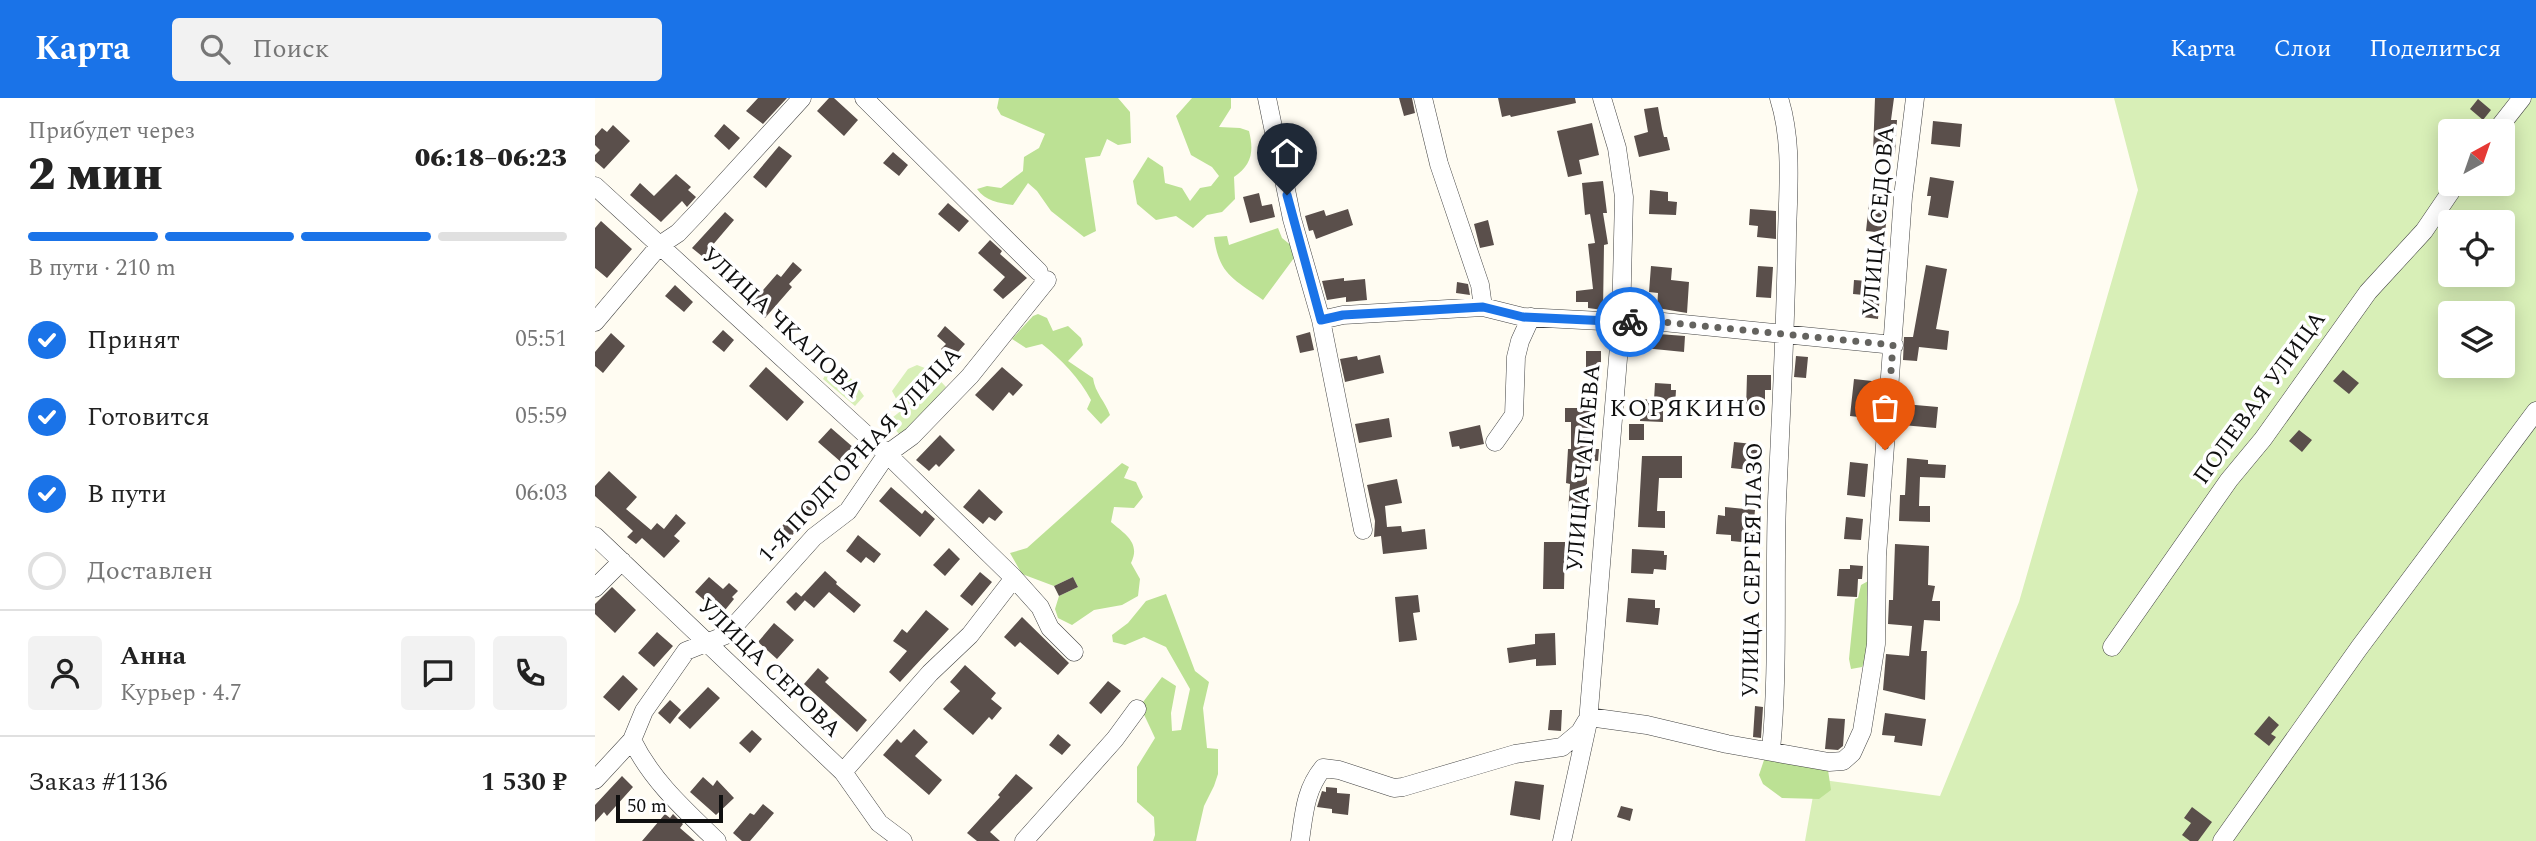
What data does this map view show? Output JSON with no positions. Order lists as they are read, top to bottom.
{
  "streets": {
    "street": [
      "УЛИЦА СЕДОВА",
      "УЛИЦА ЧКАЛОВА",
      "ПОЛЕВАЯ УЛИЦА",
      "1-Я ПОДГОРНАЯ УЛИЦА",
      "УЛИЦА ЧАПАЕВА",
      "УЛИЦА СЕРГЕЯ ЛАЗО",
      "УЛИЦА СЕРОВА"
    ]
  },
  "crossings": [
    ["УЛИЦА СЕДОВА", "УЛИЦА СЕРГЕЯ ЛАЗО"],
    ["УЛИЦА ЧКАЛОВА", "1-Я ПОДГОРНАЯ УЛИЦА"],
    ["1-Я ПОДГОРНАЯ УЛИЦА", "УЛИЦА СЕРОВА"]
  ],
  "districts": ["КОРЯКИНО"],
  "scale_bar": "50 m",
  "north": "top right",
  "page": {
    "header": "Карта",
    "search": "Поиск",
    "nav": ["Карта", "Слои", "Поделиться"],
    "heading": ["2 мин", "Прибудет через", "06:18–06:23"],
    "panel": [
      "Анна",
      "Курьер · 4.7",
      "Заказ #1136",
      "1 530 ₽"
    ],
    "bar": "В пути · 210 m",
    "list": [
      ["Принят", "05:51"],
      ["Готовится", "05:59"],
      ["В пути", "06:03"],
      "Доставлен"
    ],
    "scale": "50 m"
  }
}
